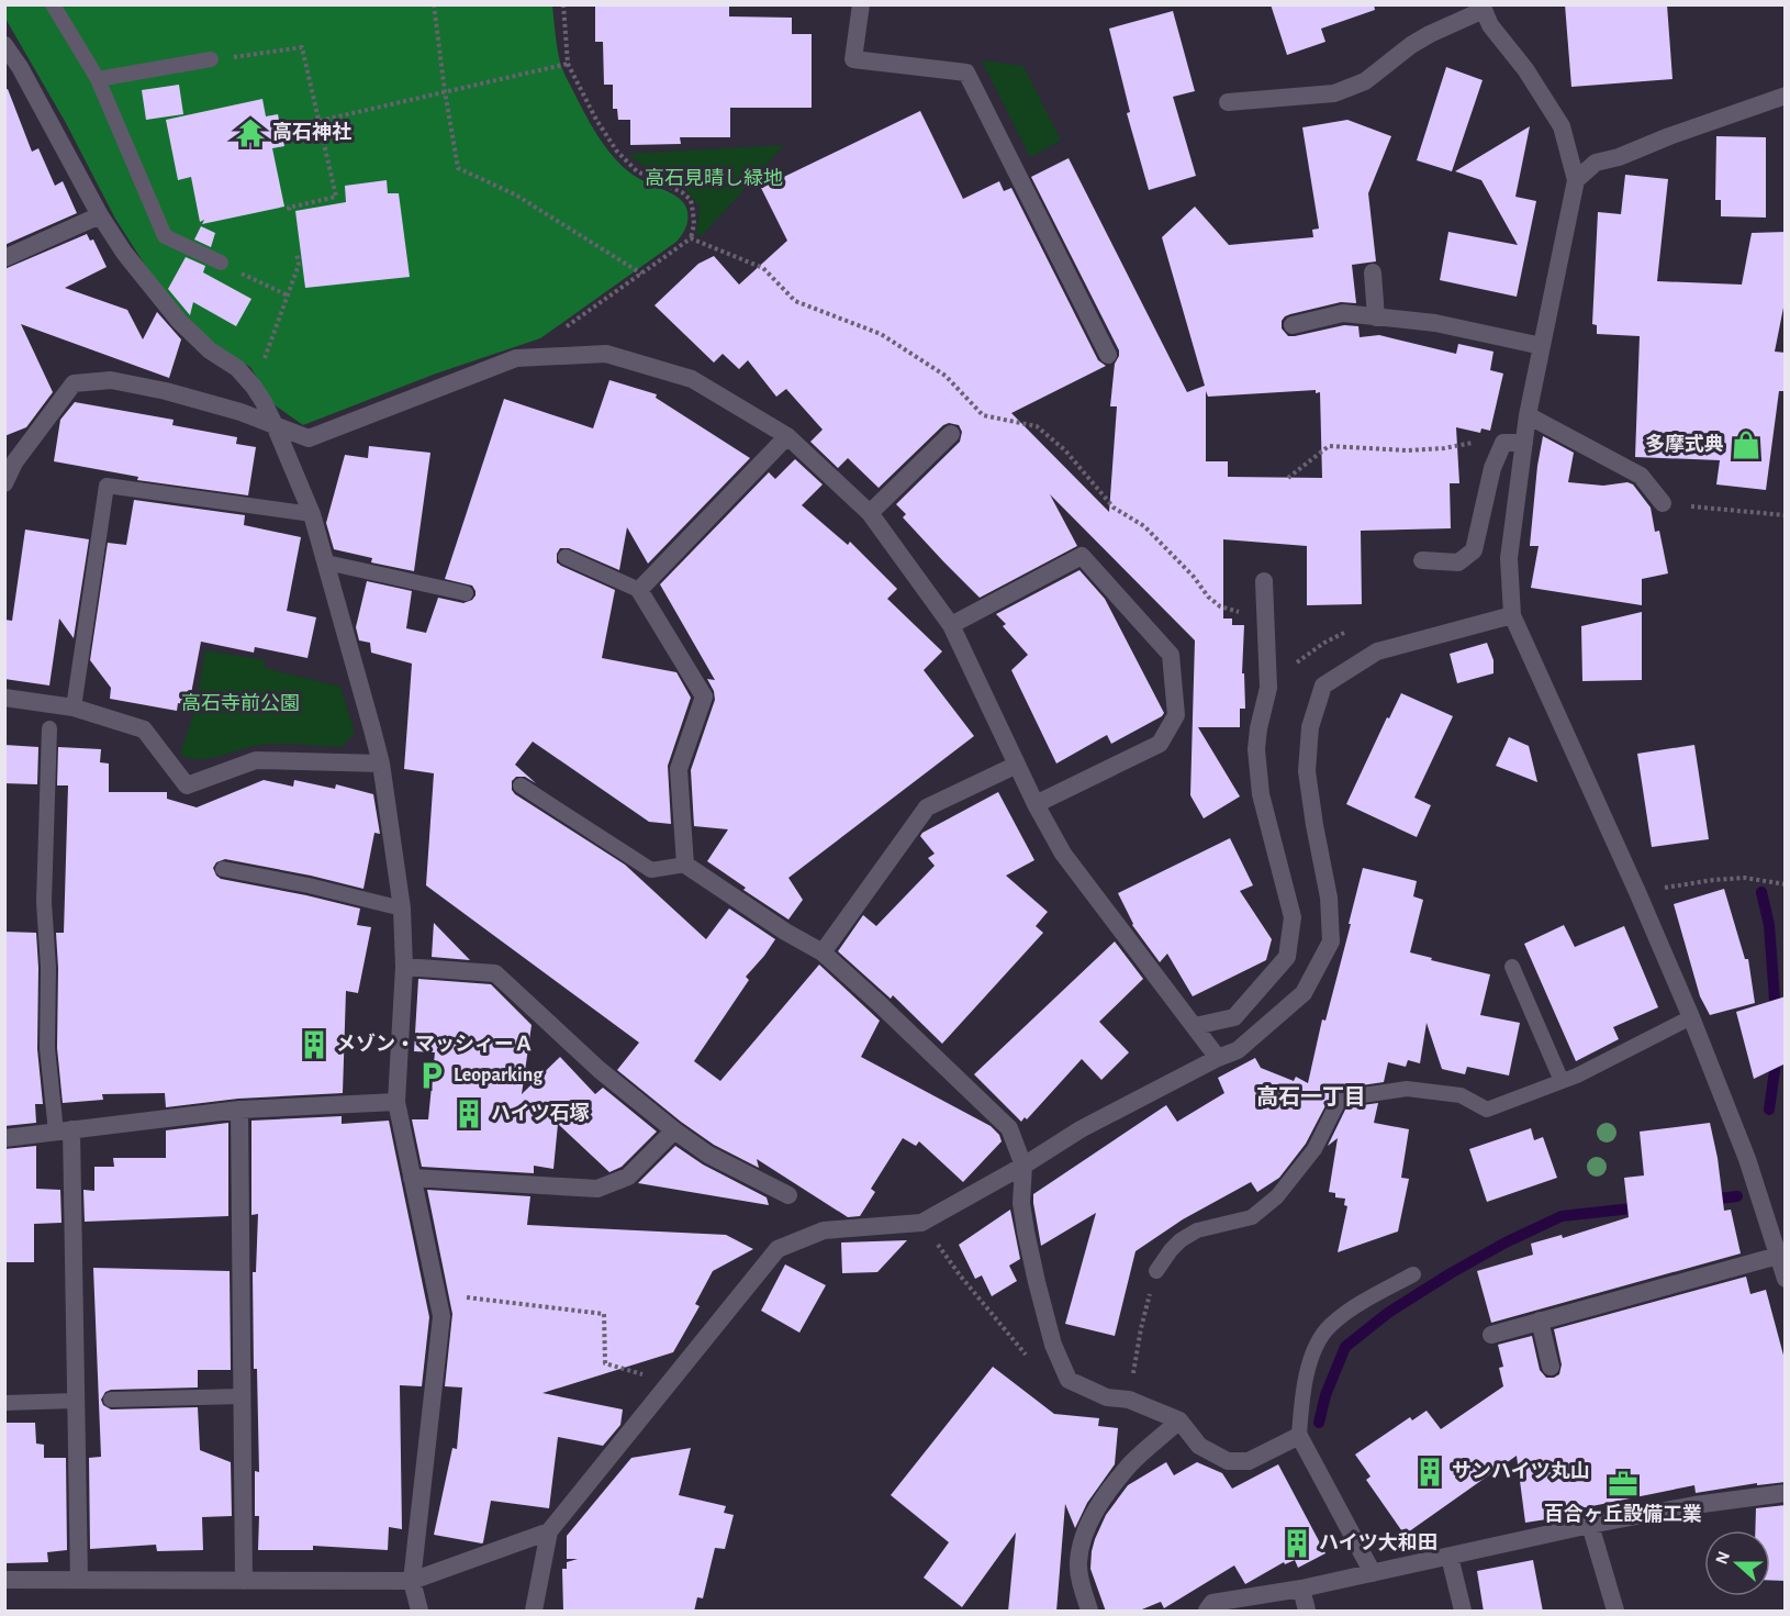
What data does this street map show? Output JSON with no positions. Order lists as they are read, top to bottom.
{
  "districts": ["高石一丁目"],
  "parks": ["高石見晴し緑地", "高石寺前公園"],
  "places": {
    "temple": ["高石神社"],
    "shop": ["多摩式典"],
    "building": [
      "メゾン・マッシィーＡ",
      "ハイツ石塚",
      "サンハイツ丸山",
      "ハイツ大和田"
    ],
    "parking": ["Leoparking"],
    "office": ["百合ヶ丘設備工業"]
  },
  "north": "left"
}
